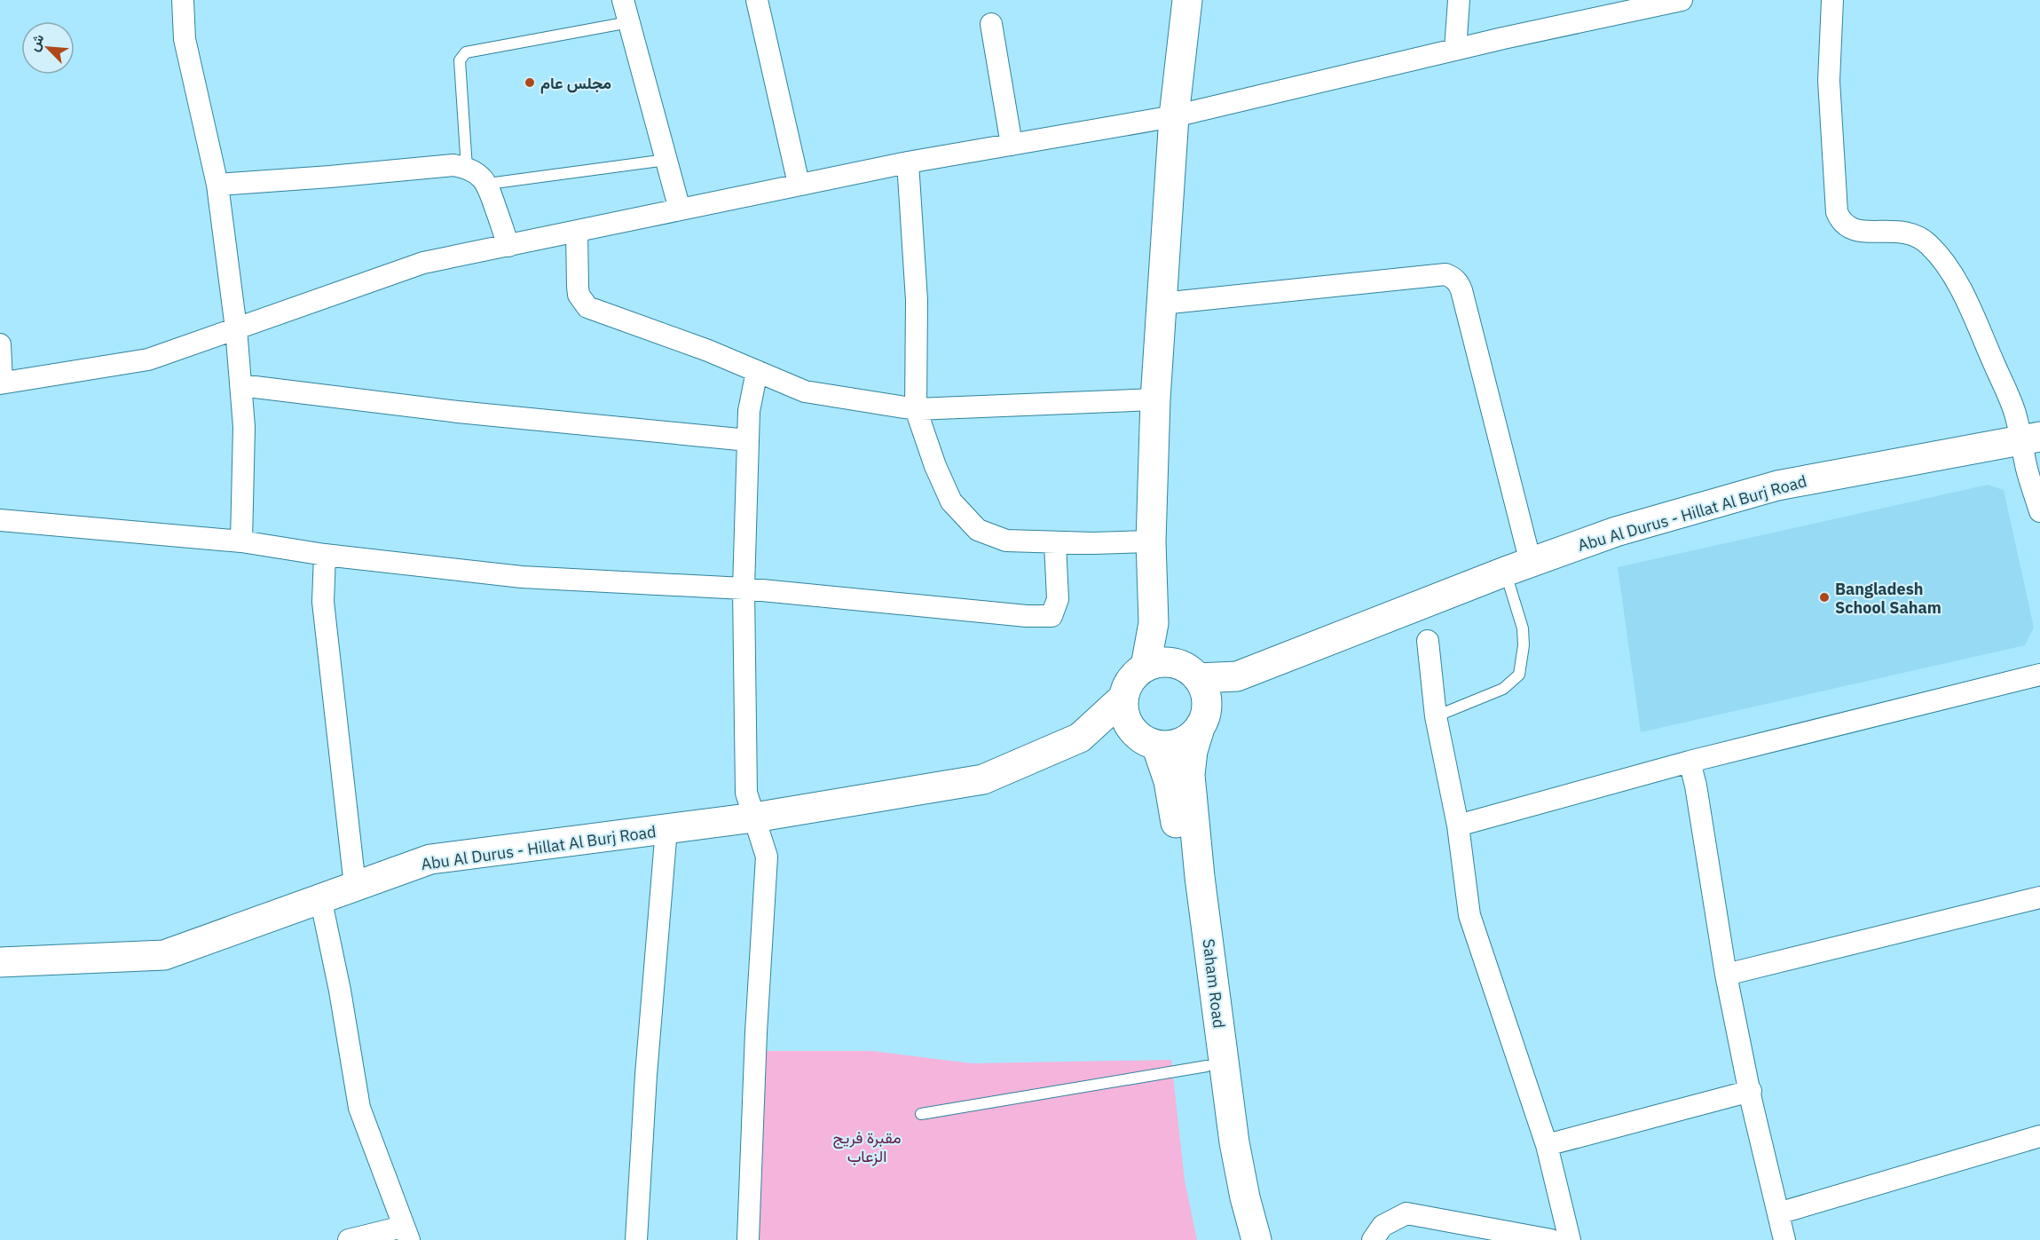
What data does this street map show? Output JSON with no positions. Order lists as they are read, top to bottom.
{
  "streets": {
    "main road": ["Abu Al Durus - Hillat Al Burj Road", "Saham Road"]
  },
  "crossings": [
    ["Abu Al Durus - Hillat Al Burj Road", "Saham Road"]
  ],
  "parks": ["مقبرة فريج الزعاب"],
  "places": ["مجلس عام", "Bangladesh School Saham"],
  "north": "top left"
}
